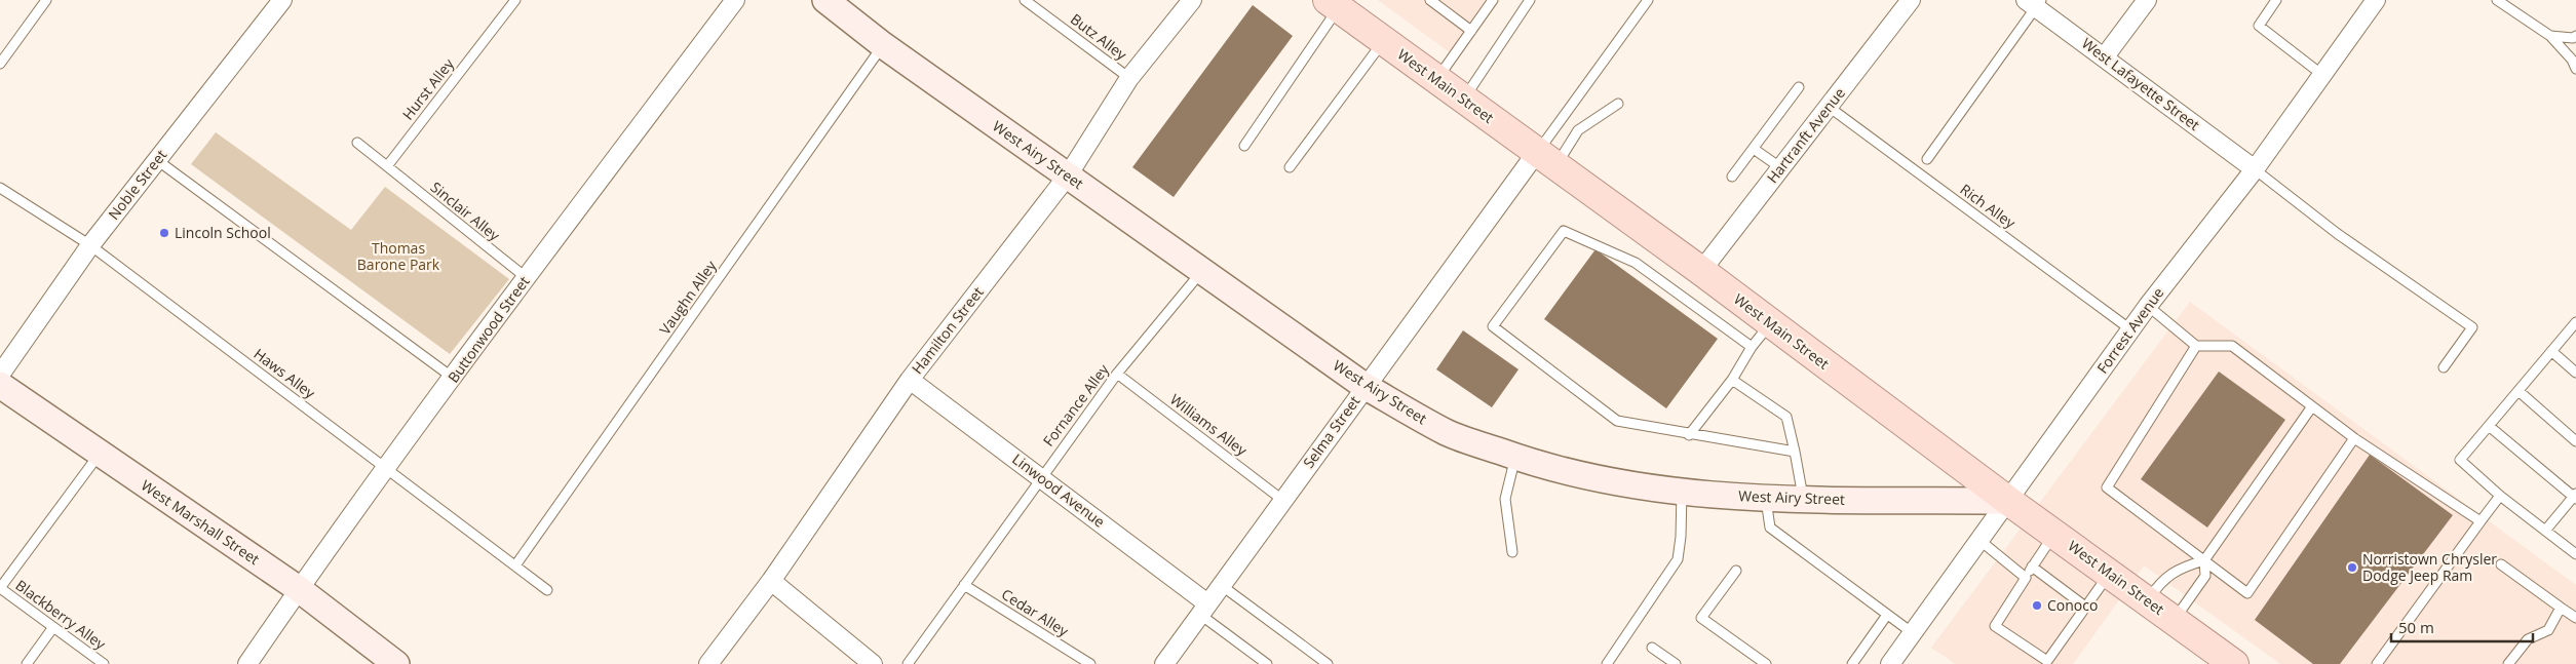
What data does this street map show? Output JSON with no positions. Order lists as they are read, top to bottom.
{
  "streets": {
    "main road": ["West Main Street", "West Airy Street", "West Marshall Street"],
    "street": [
      "West Lafayette Street",
      "Hartranft Avenue",
      "Noble Street",
      "Buttonwood Street",
      "Hamilton Street",
      "Forrest Avenue",
      "Selma Street",
      "Linwood Avenue"
    ],
    "lane": [
      "Butz Alley",
      "Hurst Alley",
      "Rich Alley",
      "Sinclair Alley",
      "Vaughn Alley",
      "Haws Alley",
      "Fornance Alley",
      "Williams Alley",
      "Cedar Alley",
      "Blackberry Alley"
    ]
  },
  "crossings": [
    ["Butz Alley", "Hamilton Street"],
    ["West Lafayette Street", "Forrest Avenue"],
    ["West Main Street", "Hartranft Avenue"],
    ["West Main Street", "West Airy Street"],
    ["West Main Street", "Forrest Avenue"],
    ["West Main Street", "Selma Street"],
    ["Hurst Alley", "Sinclair Alley"],
    ["Hartranft Avenue", "Rich Alley"],
    ["West Airy Street", "Vaughn Alley"],
    ["West Airy Street", "Hamilton Street"],
    ["West Airy Street", "Forrest Avenue"],
    ["West Airy Street", "Fornance Alley"],
    ["West Airy Street", "Selma Street"],
    ["Noble Street", "Haws Alley"],
    ["Rich Alley", "Forrest Avenue"],
    ["Sinclair Alley", "Buttonwood Street"],
    ["Vaughn Alley", "Haws Alley"],
    ["Buttonwood Street", "Haws Alley"],
    ["Buttonwood Street", "West Marshall Street"],
    ["Hamilton Street", "Linwood Avenue"],
    ["Fornance Alley", "Williams Alley"],
    ["Fornance Alley", "Linwood Avenue"],
    ["Fornance Alley", "Cedar Alley"],
    ["Williams Alley", "Selma Street"],
    ["Selma Street", "Linwood Avenue"]
  ],
  "parks": ["Thomas Barone Park"],
  "places": ["Lincoln School", "Norristown Chrysler Dodge Jeep Ram", "Conoco"],
  "scale_bar": "50 m"
}
